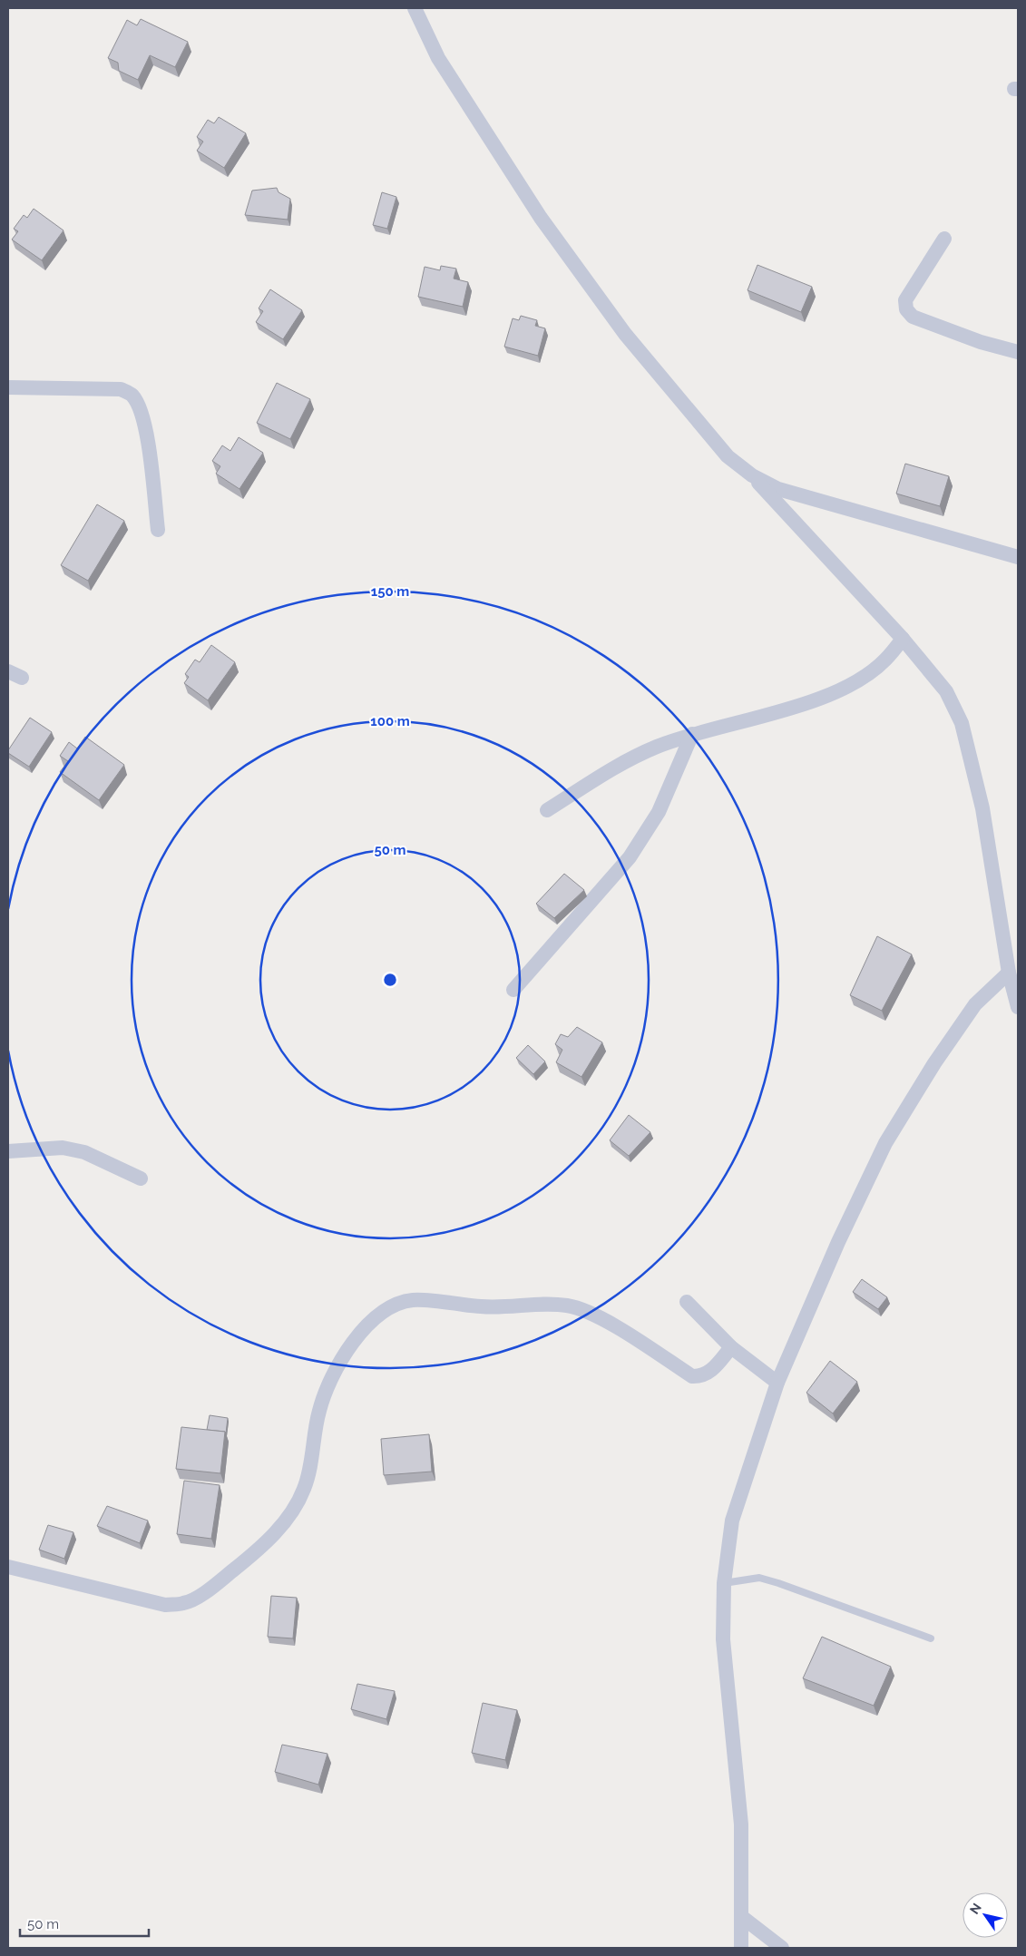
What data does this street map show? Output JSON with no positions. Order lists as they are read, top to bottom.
{
  "scale_bar": "50 m",
  "north": "top left",
  "rings": ["150 m", "100 m", "50 m"]
}
